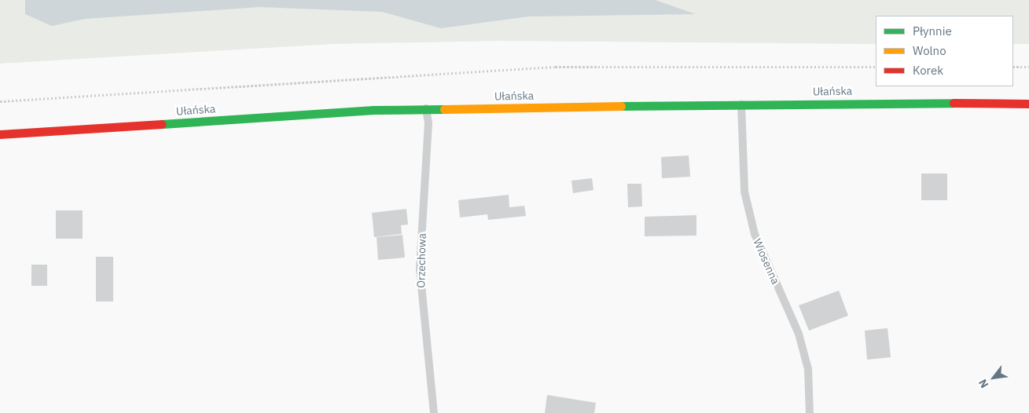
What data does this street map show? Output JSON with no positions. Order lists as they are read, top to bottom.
{
  "streets": {
    "main road": ["Ułańska"],
    "lane": ["Orzechowa", "Wiosenna"]
  },
  "crossings": [
    ["Ułańska", "Orzechowa"],
    ["Ułańska", "Wiosenna"]
  ],
  "legend": ["Płynnie", "Wolno", "Korek"],
  "north": "bottom left"
}
